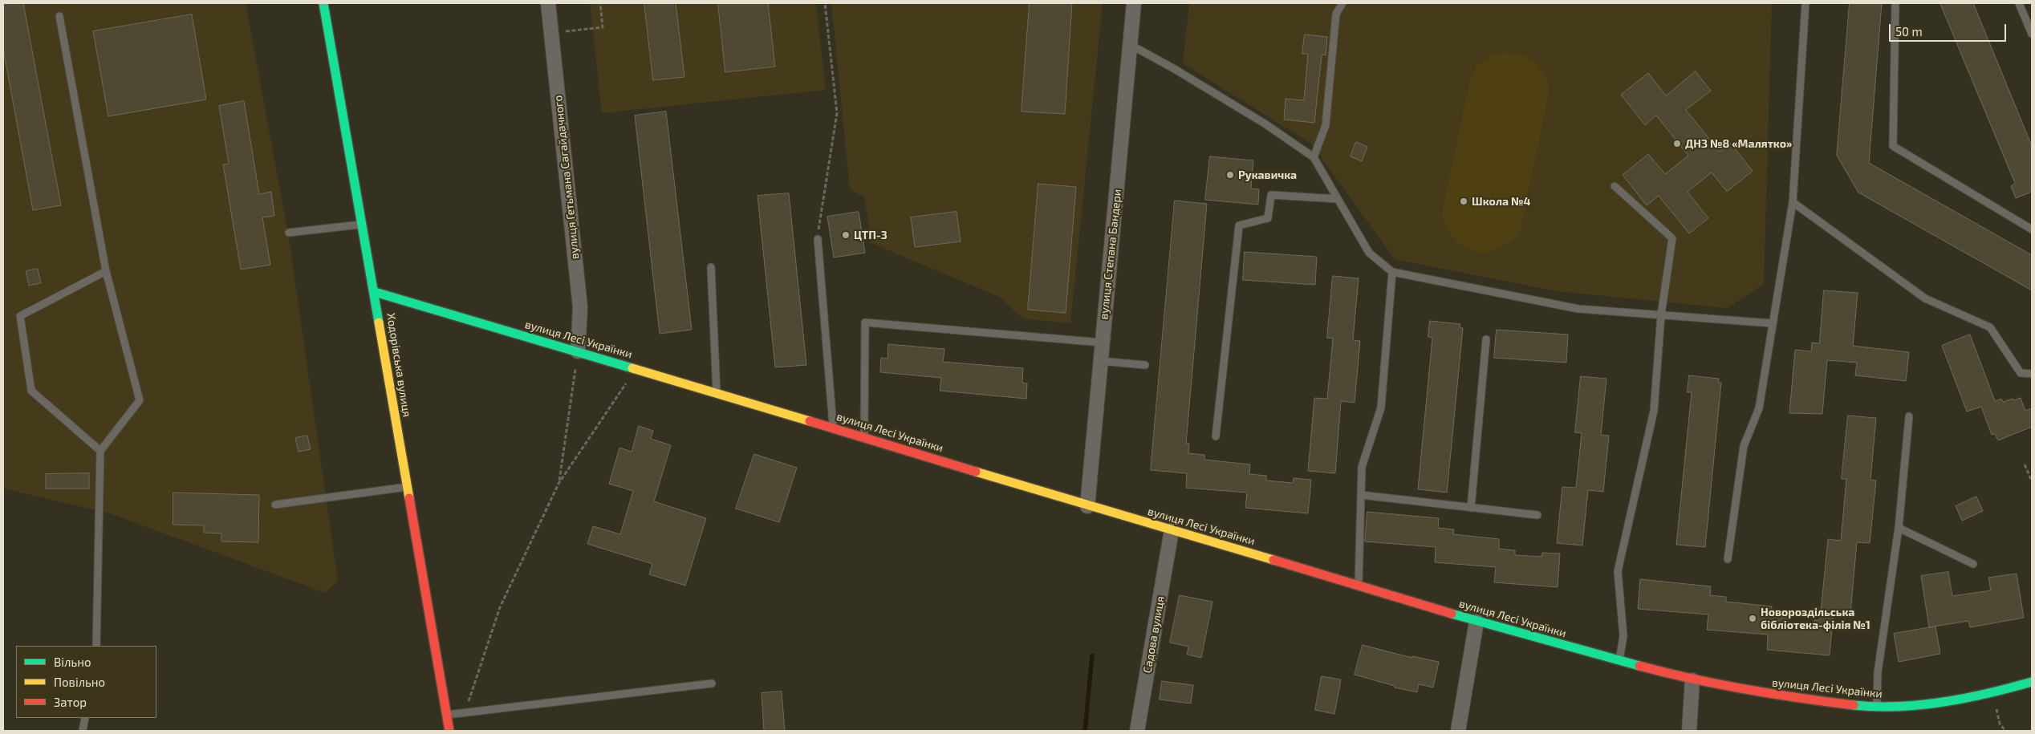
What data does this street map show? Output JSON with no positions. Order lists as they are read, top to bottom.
{
  "streets": {
    "street": [
      "вулиця Гетьмана Сагайдачного",
      "вулиця Степана Бандери",
      "вулиця Лесі Українки",
      "Ходорівська вулиця",
      "Садова вулиця"
    ]
  },
  "crossings": [
    ["вулиця Гетьмана Сагайдачного", "вулиця Лесі Українки"],
    ["вулиця Степана Бандери", "вулиця Лесі Українки"],
    ["вулиця Лесі Українки", "Ходорівська вулиця"],
    ["вулиця Лесі Українки", "Садова вулиця"]
  ],
  "places": [
    "ДНЗ №8 «Малятко»",
    "Рукавичка",
    "Школа №4",
    "ЦТП-3",
    "Новороздільська бібліотека-філія №1"
  ],
  "legend": ["Вільно", "Повільно", "Затор"],
  "scale_bar": "50 m"
}
